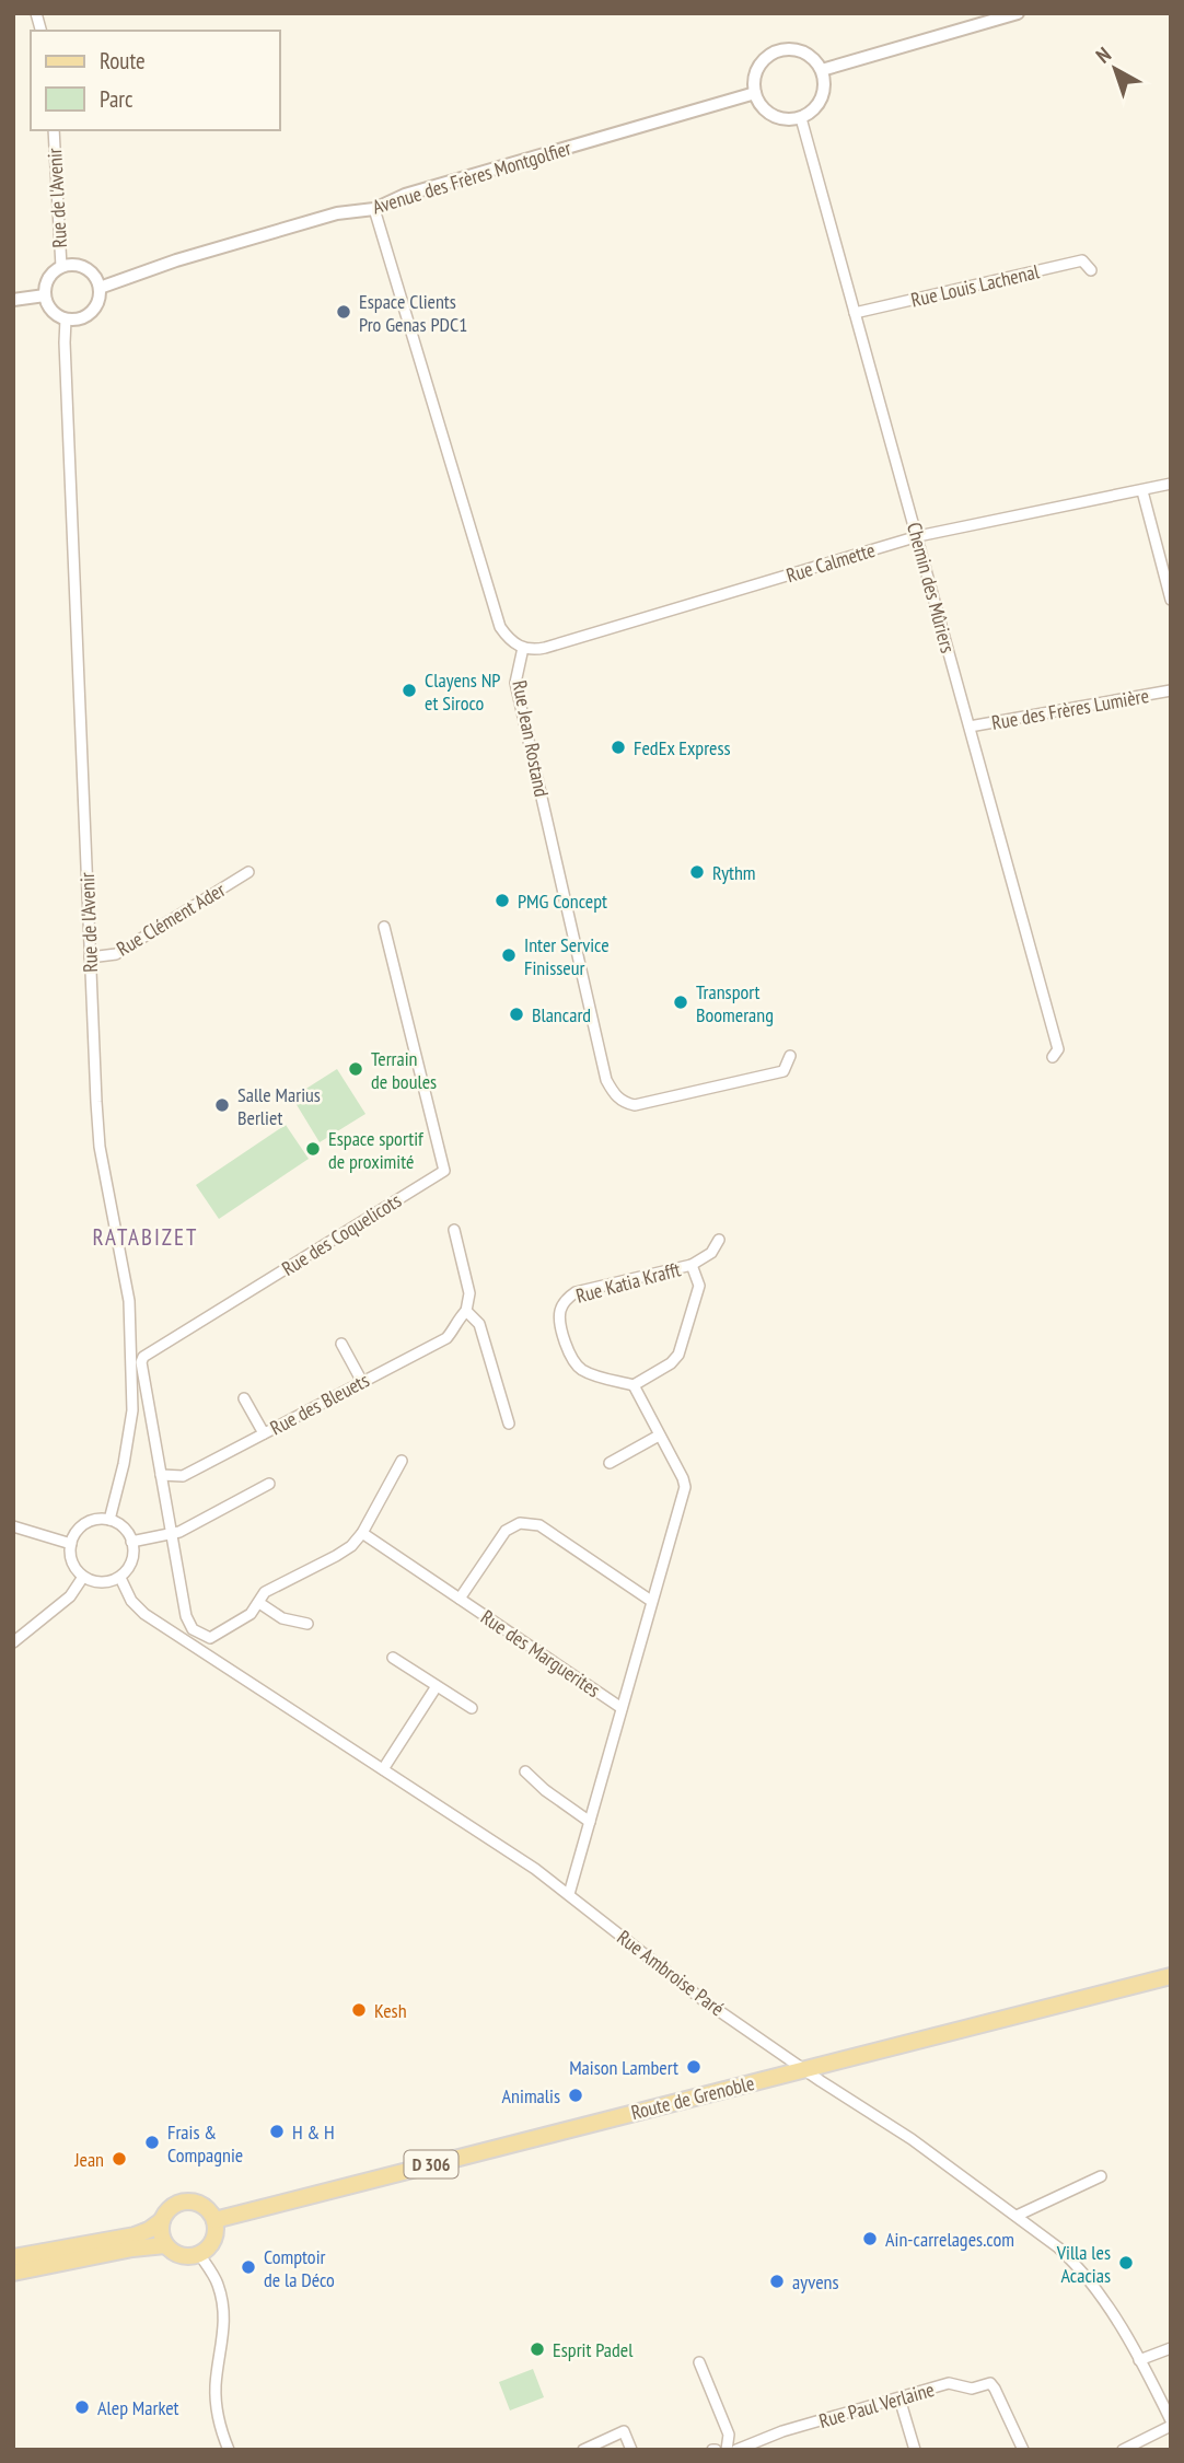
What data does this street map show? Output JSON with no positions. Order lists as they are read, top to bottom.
{
  "streets": {
    "main road": ["Route de Grenoble", "D 306"],
    "street": [
      "Avenue des Frères Montgolfier",
      "Rue de l'Avenir",
      "Rue Louis Lachenal",
      "Rue Calmette",
      "Chemin des Mûriers",
      "Rue des Frères Lumière",
      "Rue Jean Rostand",
      "Rue Clément Ader",
      "Rue des Coquelicots",
      "Rue Katia Krafft",
      "Rue des Bleuets",
      "Rue des Marguerites",
      "Rue Ambroise Paré",
      "Rue Paul Verlaine"
    ]
  },
  "crossings": [
    ["Avenue des Frères Montgolfier", "Rue de l'Avenir"],
    ["Avenue des Frères Montgolfier", "Chemin des Mûriers"],
    ["Rue de l'Avenir", "Rue Clément Ader"],
    ["Rue de l'Avenir", "Rue Ambroise Paré"],
    ["Rue Louis Lachenal", "Chemin des Mûriers"],
    ["Rue Calmette", "Chemin des Mûriers"],
    ["Rue Calmette", "Rue Jean Rostand"],
    ["Chemin des Mûriers", "Rue des Frères Lumière"],
    ["Rue des Coquelicots", "Rue des Bleuets"],
    ["Rue Katia Krafft", "Rue des Marguerites"],
    ["Rue des Marguerites", "Rue Ambroise Paré"],
    ["Rue Ambroise Paré", "Route de Grenoble"]
  ],
  "districts": ["RATABIZET"],
  "places": [
    "Espace Clients Pro Genas PDC1",
    "Clayens NP et Siroco",
    "FedEx Express",
    "Rythm",
    "PMG Concept",
    "Inter Service Finisseur",
    "Transport Boomerang",
    "Blancard",
    "Terrain de boules",
    "Salle Marius Berliet",
    "Espace sportif de proximité",
    "Kesh",
    "Maison Lambert",
    "Animalis",
    "H & H",
    "Frais & Compagnie",
    "Jean",
    "Ain-carrelages.com",
    "Villa les Acacias",
    "Comptoir de la Déco",
    "ayvens",
    "Esprit Padel",
    "Alep Market"
  ],
  "legend": ["Route", "Parc"],
  "north": "top left"
}
